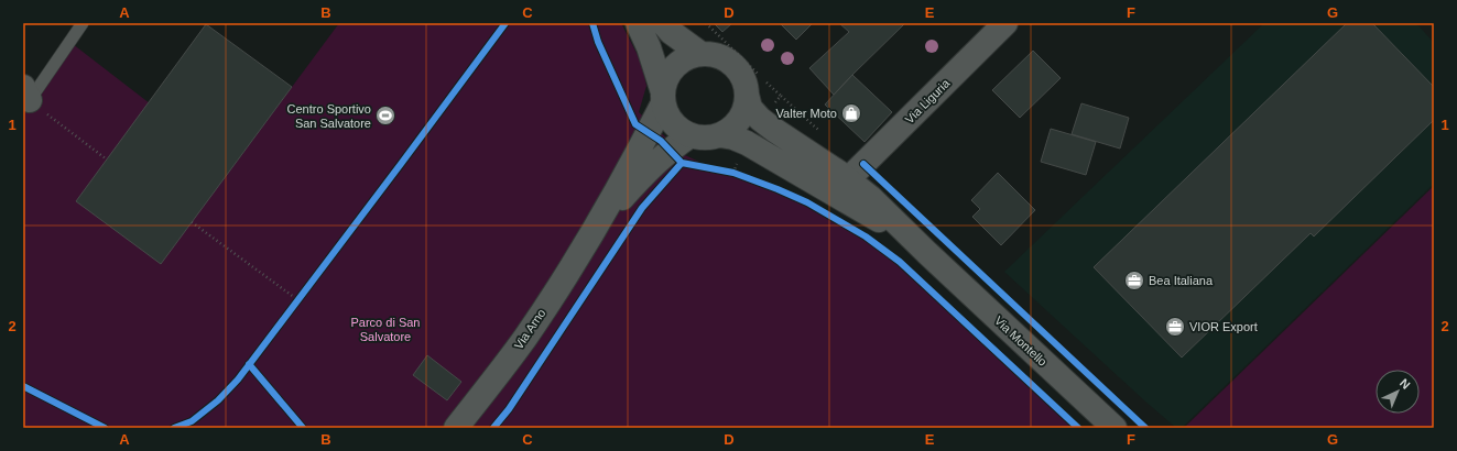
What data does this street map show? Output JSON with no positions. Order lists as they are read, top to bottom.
{
  "streets": {
    "street": ["Via Liguria", "Via Arno", "Via Montello"]
  },
  "crossings": [
    ["Via Liguria", "Via Montello"],
    ["Via Arno", "Via Montello"]
  ],
  "parks": ["Parco di San Salvatore"],
  "places": {
    "shop": ["Valter Moto"],
    "sports": ["Centro Sportivo San Salvatore"],
    "office": ["Bea Italiana", "VIOR Export"]
  },
  "north": "top right",
  "grid": {
    "columns": [
      "A",
      "B",
      "C",
      "D",
      "E",
      "F",
      "G"
    ],
    "rows": ["1", "2"]
  }
}
